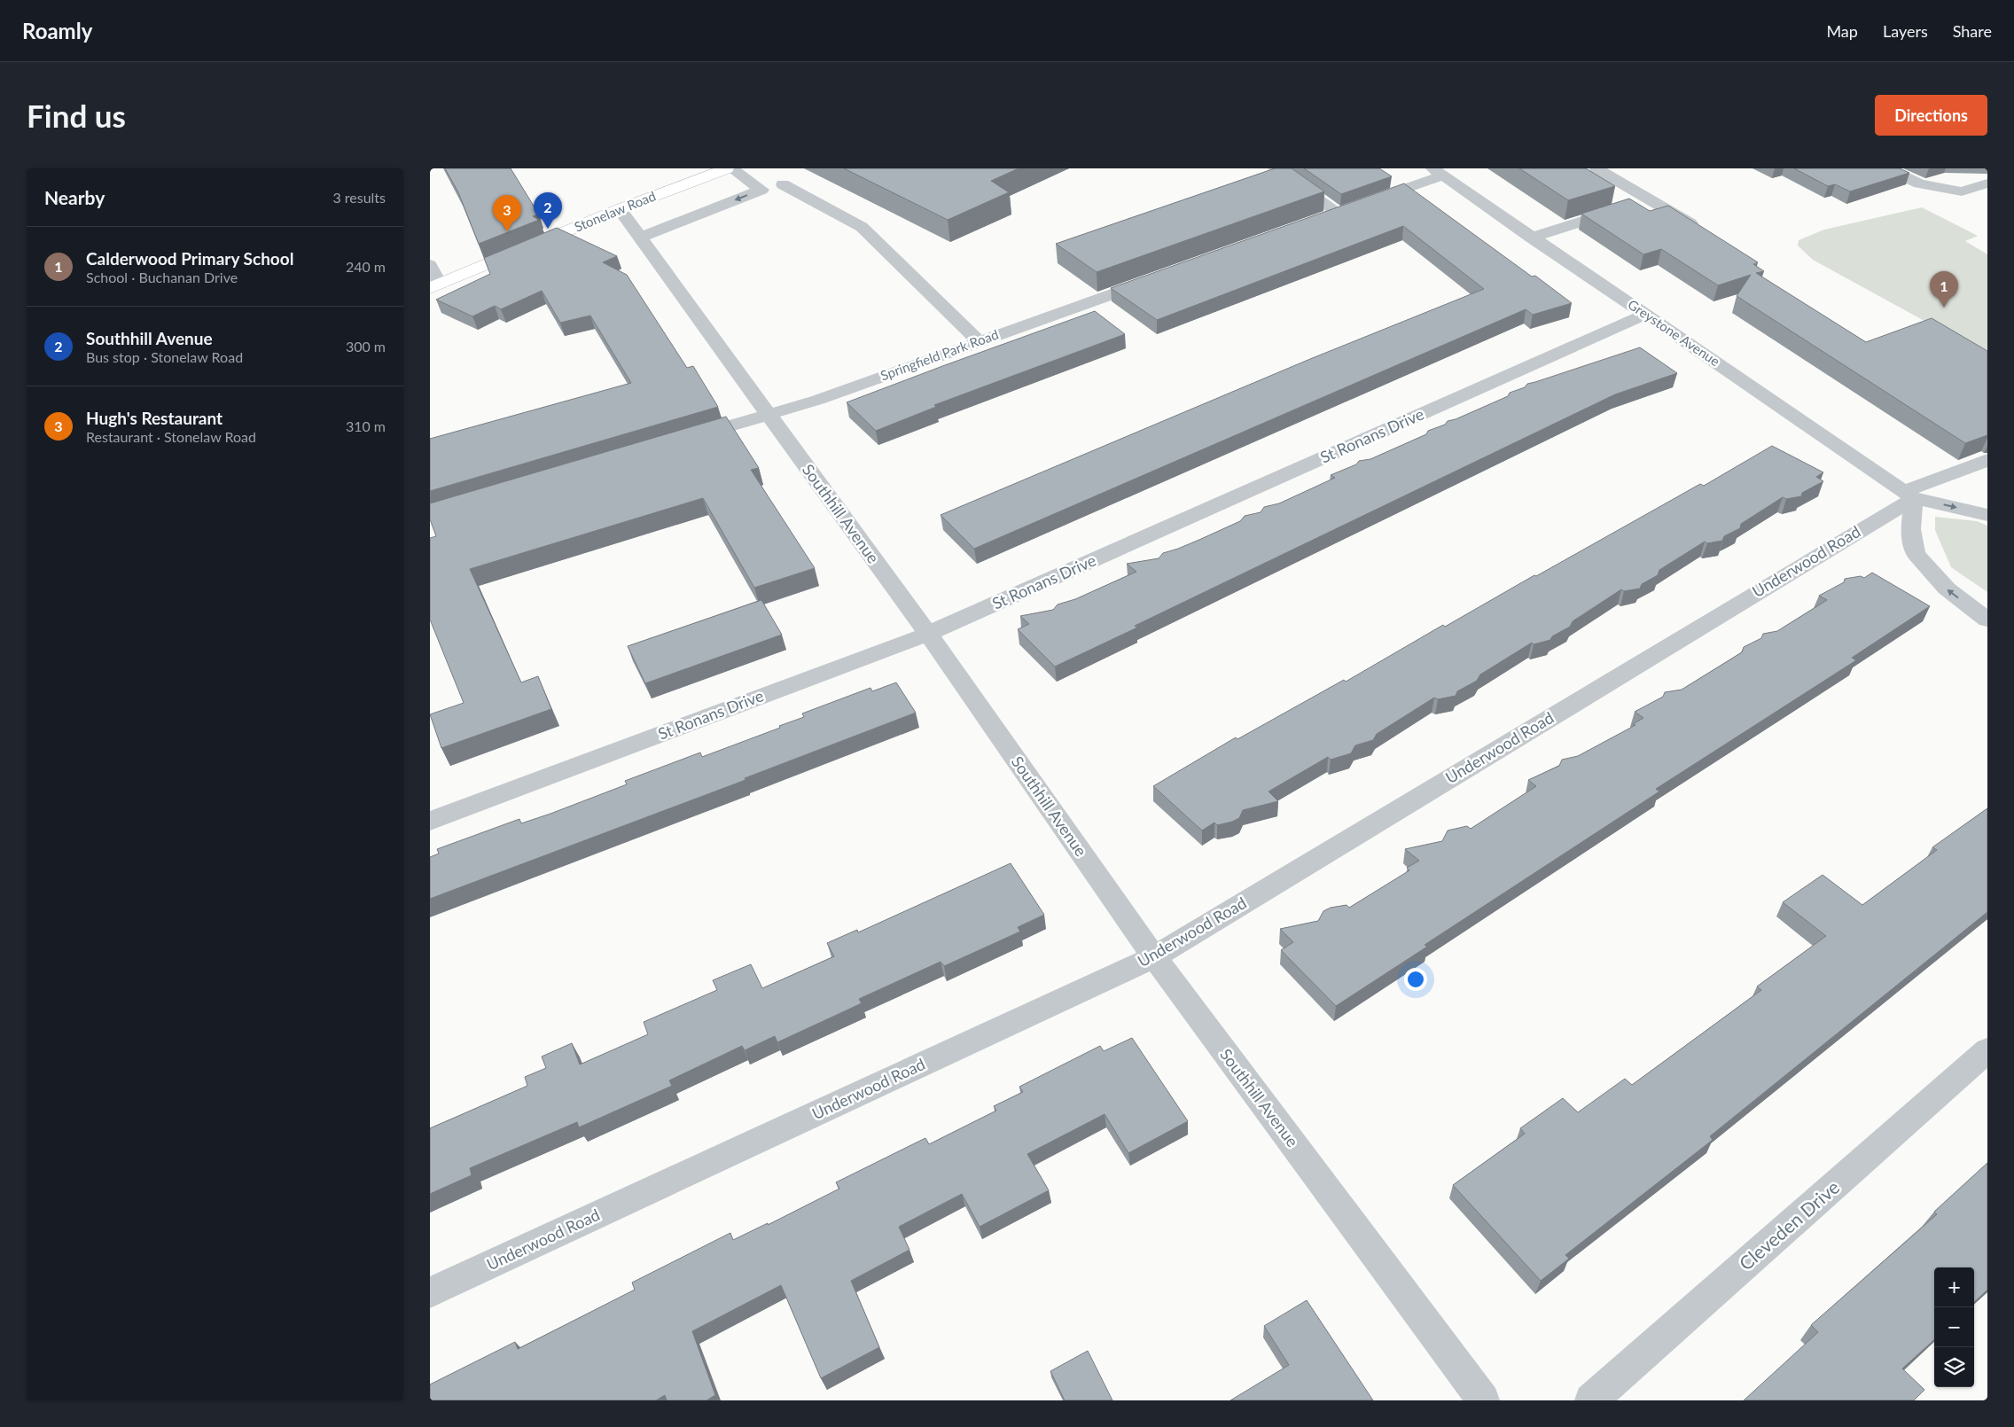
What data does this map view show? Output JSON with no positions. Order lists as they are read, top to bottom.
{
  "streets": {
    "main road": ["Stonelaw Road"],
    "street": [
      "Greystone Avenue",
      "Springfield Park Road",
      "St Ronans Drive",
      "Southhill Avenue",
      "Underwood Road",
      "Cleveden Drive"
    ]
  },
  "crossings": [
    ["Stonelaw Road", "Southhill Avenue"],
    ["Greystone Avenue", "St Ronans Drive"],
    ["Greystone Avenue", "Underwood Road"],
    ["Springfield Park Road", "Southhill Avenue"],
    ["St Ronans Drive", "Southhill Avenue"],
    ["Southhill Avenue", "Underwood Road"]
  ],
  "page": {
    "header": "Roamly",
    "nav": ["Map", "Layers", "Share"],
    "buttons": "Directions",
    "title": "Find us",
    "heading": ["Nearby", "3 results"],
    "pins": ["2", "3", "1"],
    "list": [
      {
        "mark": "1",
        "name": "Calderwood Primary School",
        "note": "School · Buchanan Drive",
        "value": "240 m"
      },
      {
        "mark": "2",
        "name": "Southhill Avenue",
        "note": "Bus stop · Stonelaw Road",
        "value": "300 m"
      },
      {
        "mark": "3",
        "name": "Hugh's Restaurant",
        "note": "Restaurant · Stonelaw Road",
        "value": "310 m"
      }
    ],
    "map_buttons": ["+", "−"]
  }
}
